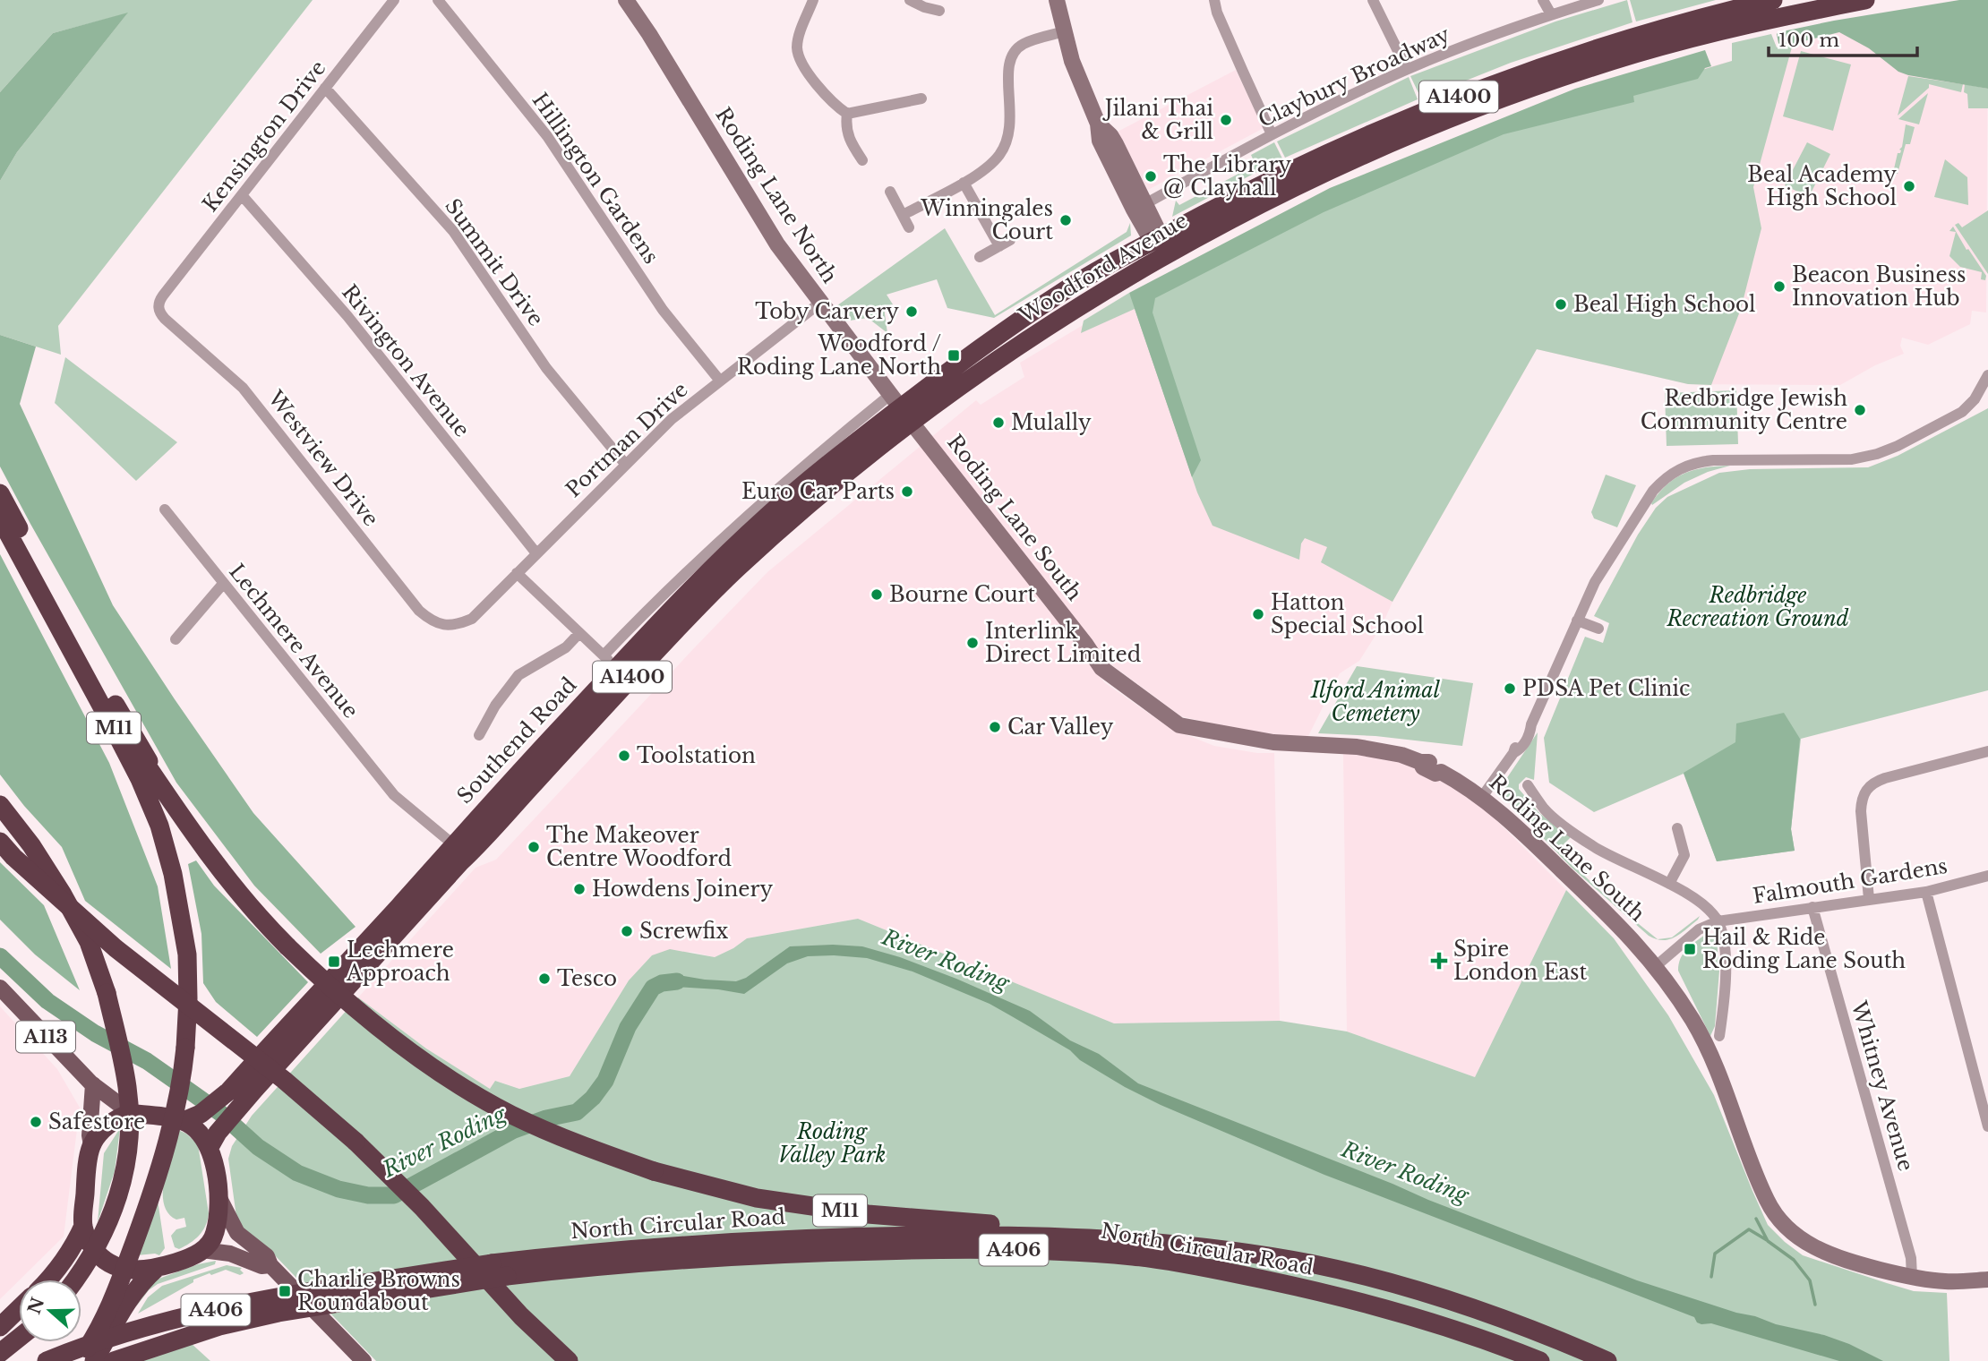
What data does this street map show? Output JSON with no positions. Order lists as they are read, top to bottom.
{
  "streets": {
    "highway": [
      "A1400",
      "Woodford Avenue",
      "M11",
      "Southend Road",
      "A113",
      "North Circular Road",
      "A406"
    ],
    "street": [
      "Claybury Broadway",
      "Kensington Drive",
      "Hillington Gardens",
      "Roding Lane North",
      "Summit Drive",
      "Rivington Avenue",
      "Portman Drive",
      "Westview Drive",
      "Roding Lane South",
      "Lechmere Avenue",
      "Falmouth Gardens",
      "Whitney Avenue"
    ]
  },
  "crossings": [
    ["Kensington Drive", "Summit Drive"],
    ["Kensington Drive", "Rivington Avenue"],
    ["Kensington Drive", "Westview Drive"],
    ["Hillington Gardens", "Portman Drive"],
    ["Roding Lane North", "Woodford Avenue"],
    ["Roding Lane North", "Portman Drive"],
    ["Roding Lane North", "Roding Lane South"],
    ["Roding Lane North", "Southend Road"],
    ["Summit Drive", "Portman Drive"],
    ["Woodford Avenue", "Roding Lane South"],
    ["Woodford Avenue", "Southend Road"],
    ["Rivington Avenue", "Portman Drive"],
    ["Portman Drive", "Westview Drive"],
    ["Roding Lane South", "Southend Road"],
    ["Roding Lane South", "Falmouth Gardens"],
    ["Roding Lane South", "Whitney Avenue"],
    ["Lechmere Avenue", "Southend Road"],
    ["M11", "North Circular Road"],
    ["Southend Road", "A113"],
    ["Falmouth Gardens", "Whitney Avenue"]
  ],
  "water": ["River Roding"],
  "parks": ["Redbridge Recreation Ground", "Ilford Animal Cemetery", "Roding Valley Park"],
  "places": {
    "other": [
      "Jilani Thai & Grill",
      "The Library @ Clayhall",
      "Beal Academy High School",
      "Winningales Court",
      "Beacon Business Innovation Hub",
      "Beal High School",
      "Toby Carvery",
      "Redbridge Jewish Community Centre",
      "Mulally",
      "Euro Car Parts",
      "Bourne Court",
      "Hatton Special School",
      "Interlink Direct Limited",
      "PDSA Pet Clinic",
      "Car Valley",
      "Toolstation",
      "The Makeover Centre Woodford",
      "Howdens Joinery",
      "Screwfix",
      "Tesco",
      "Safestore"
    ],
    "transit": [
      "Woodford / Roding Lane North",
      "Hail & Ride Roding Lane South",
      "Lechmere Approach",
      "Charlie Browns Roundabout"
    ],
    "health": ["Spire London East"]
  },
  "scale_bar": "100 m",
  "north": "left"
}
